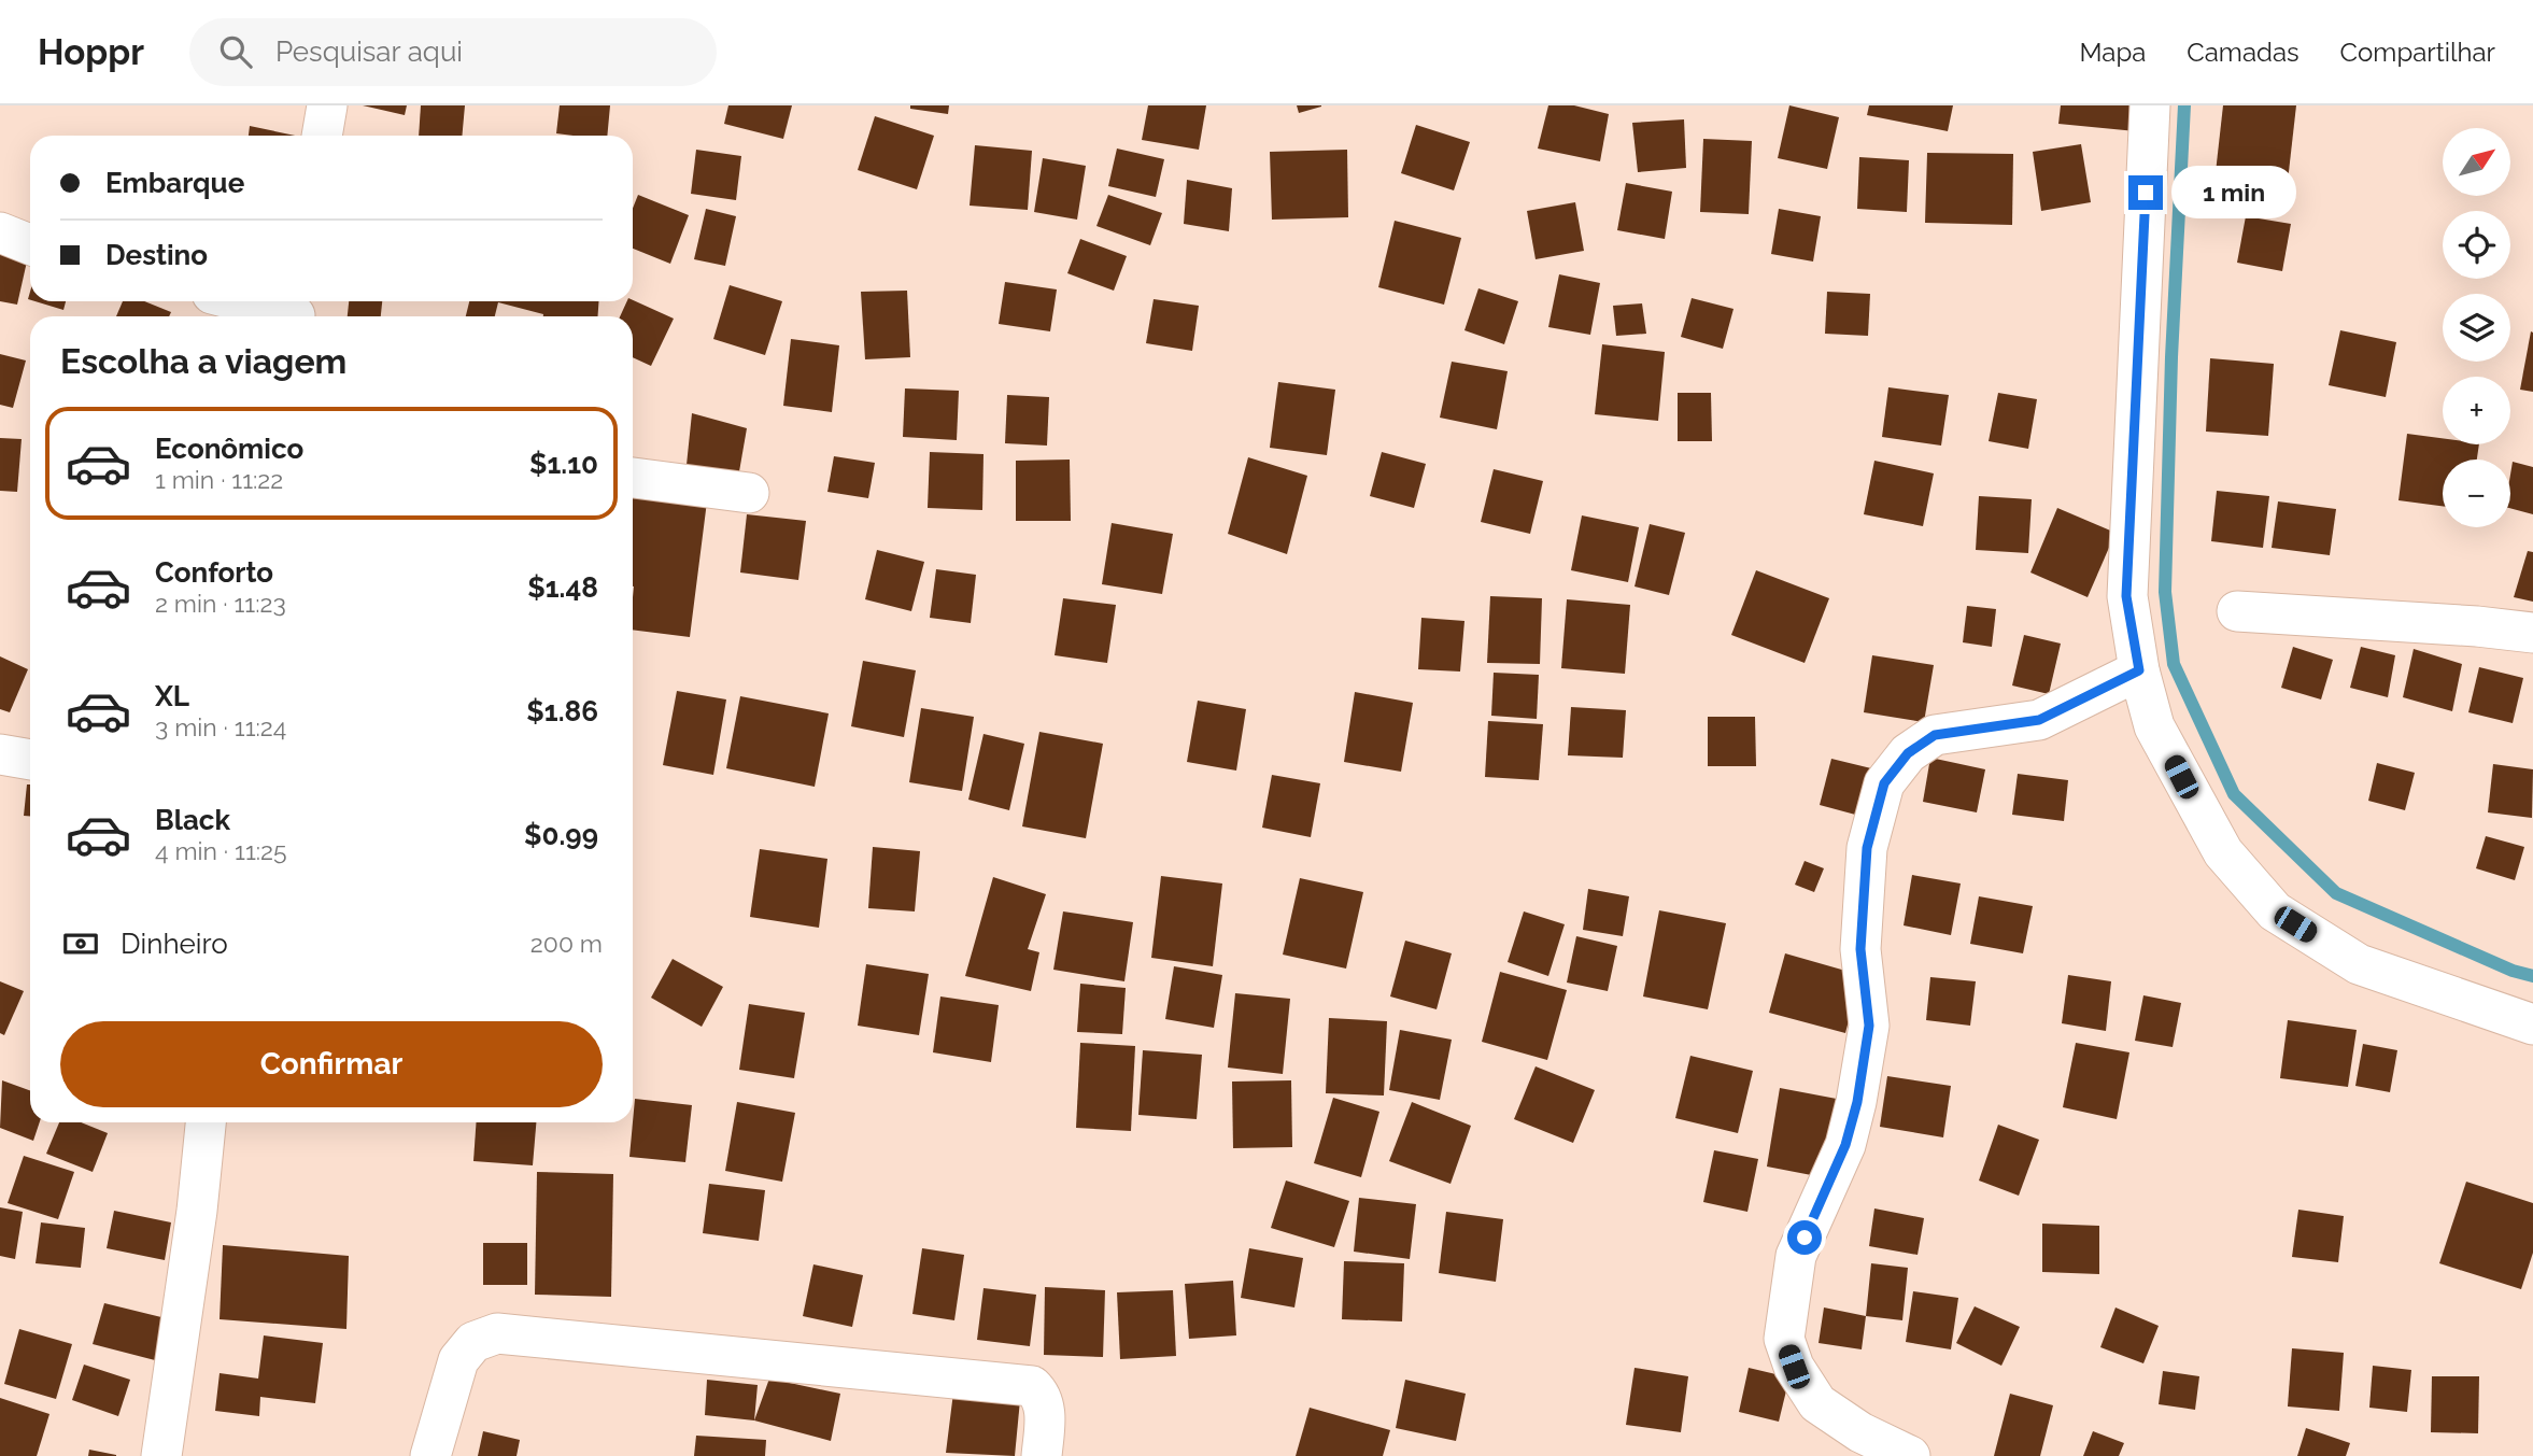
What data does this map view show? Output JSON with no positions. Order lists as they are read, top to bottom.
{
  "north": "top right",
  "page": {
    "header": "Hoppr",
    "search": "Pesquisar aqui",
    "nav": ["Mapa", "Camadas", "Compartilhar"],
    "map_buttons": ["+", "−"],
    "banner": ["Embarque", "Destino"],
    "bubble": "1 min",
    "heading": "Escolha a viagem",
    "list": [
      {
        "name": "Econômico",
        "note": "1 min · 11:22",
        "value": "$1.10"
      },
      {
        "name": "Conforto",
        "note": "2 min · 11:23",
        "value": "$1.48"
      },
      {
        "name": "XL",
        "note": "3 min · 11:24",
        "value": "$1.86"
      },
      {
        "name": "Black",
        "note": "4 min · 11:25",
        "value": "$0.99"
      }
    ],
    "pay": ["Dinheiro", "200 m"],
    "buttons": "Confirmar"
  }
}
